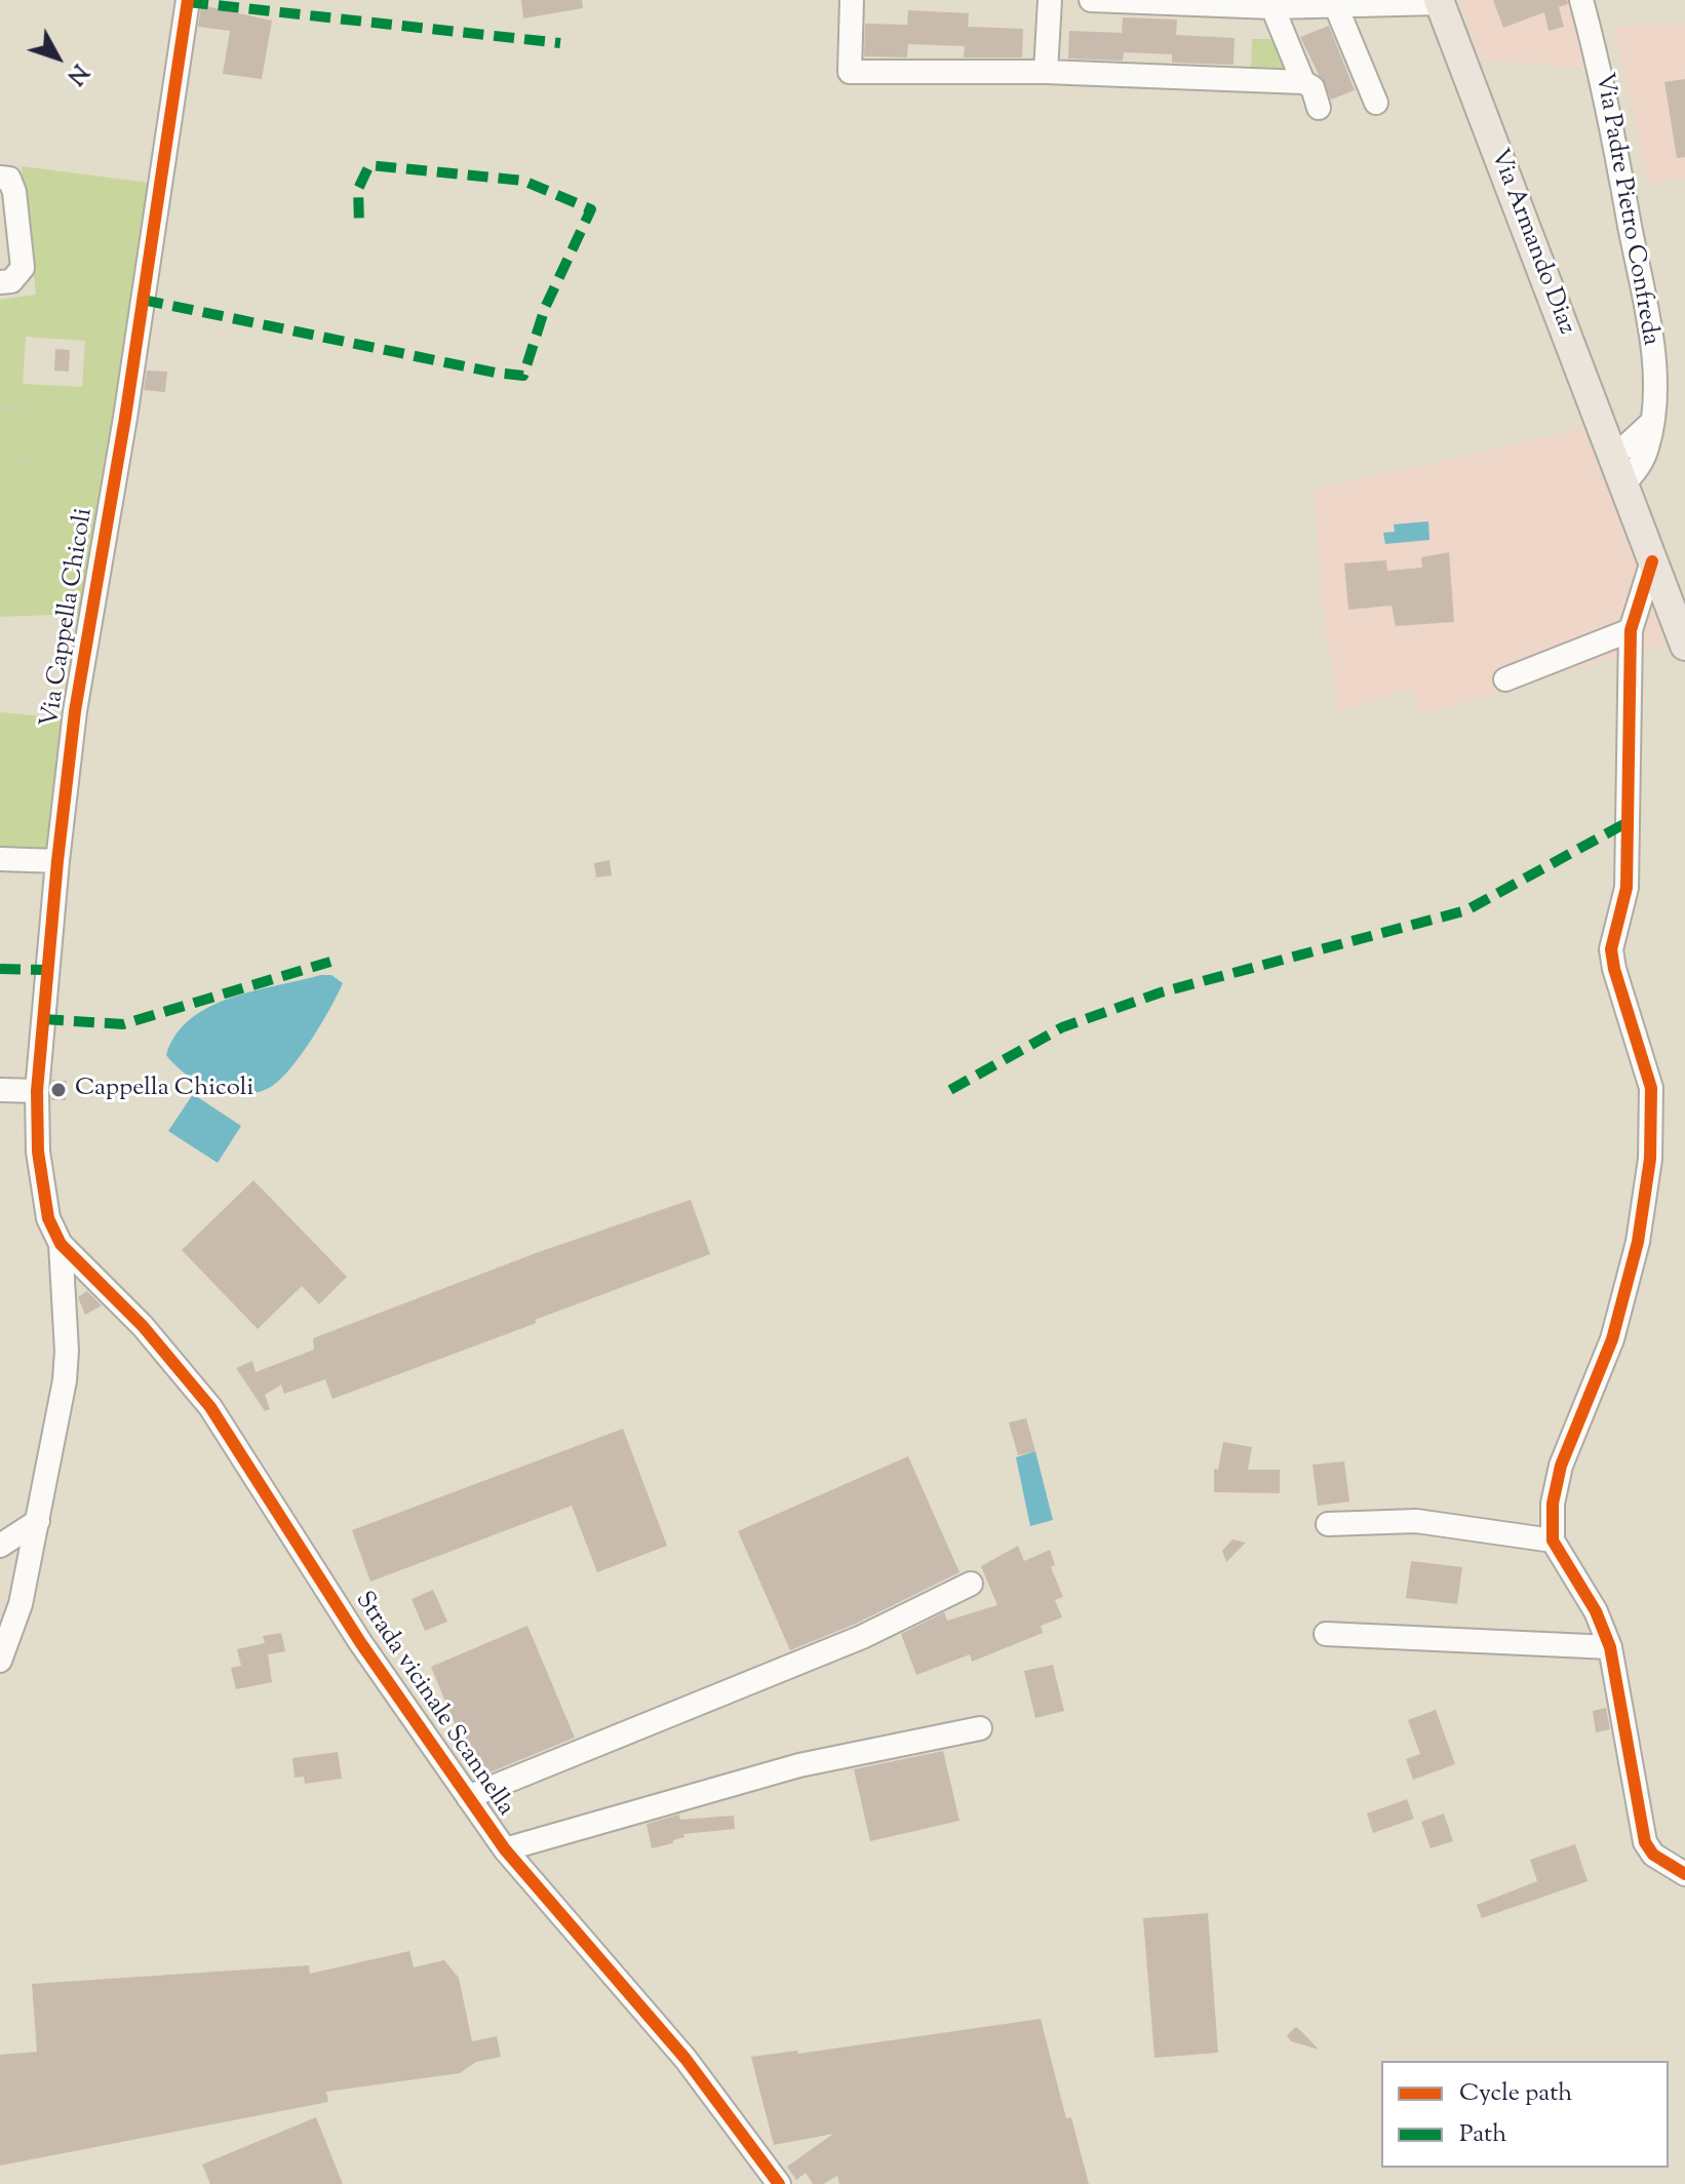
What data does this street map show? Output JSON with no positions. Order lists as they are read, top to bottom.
{
  "streets": {
    "main road": ["Via Armando Diaz"],
    "street": ["Via Padre Pietro Confreda", "Via Cappella Chicoli", "Strada vicinale Scannella"]
  },
  "crossings": [
    ["Via Padre Pietro Confreda", "Via Armando Diaz"],
    ["Via Cappella Chicoli", "Strada vicinale Scannella"]
  ],
  "places": ["Cappella Chicoli"],
  "legend": ["Cycle path", "Path"],
  "north": "bottom right"
}
